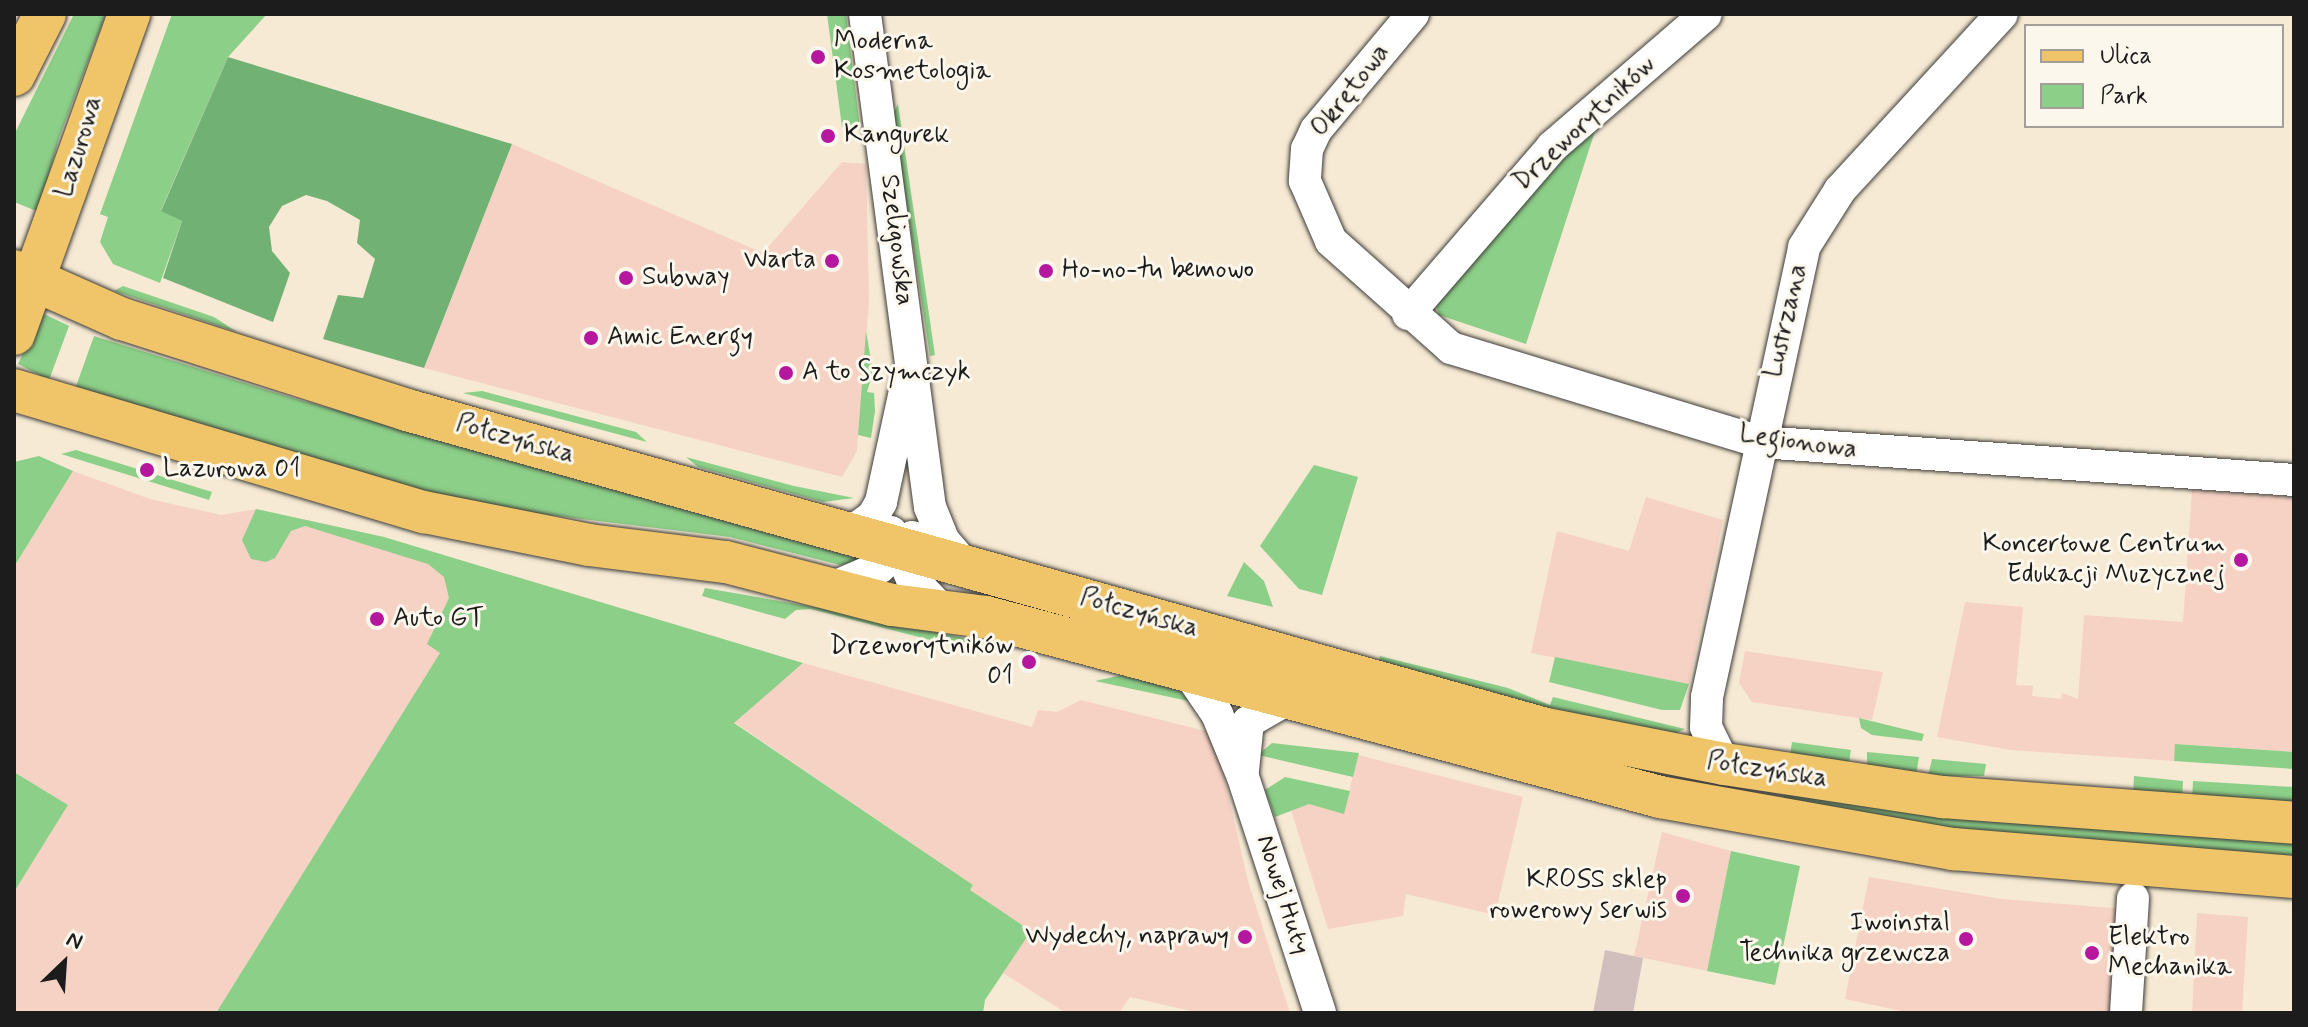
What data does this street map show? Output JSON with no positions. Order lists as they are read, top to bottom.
{
  "streets": {
    "main road": ["Lazurowa", "Połczyńska"],
    "street": [
      "Okrętowa",
      "Drzeworytników",
      "Szeligowska",
      "Lustrzana",
      "Legionowa",
      "Nowej Huty"
    ]
  },
  "crossings": [
    ["Okrętowa", "Legionowa"],
    ["Drzeworytników", "Legionowa"],
    ["Lazurowa", "Połczyńska"],
    ["Szeligowska", "Połczyńska"],
    ["Lustrzana", "Połczyńska"],
    ["Lustrzana", "Legionowa"],
    ["Połczyńska", "Nowej Huty"]
  ],
  "places": [
    "Moderna Kosmetologia",
    "Kangurek",
    "Warta",
    "Ho-no-tu bemowo",
    "Subway",
    "Amic Energy",
    "A to Szymczyk",
    "Lazurowa 01",
    "Koncertowe Centrum Edukacji Muzycznej",
    "Auto GT",
    "Drzeworytników 01",
    "KROSS sklep rowerowy serwis",
    "Wydechy, naprawy",
    "Iwoinstal Technika grzewcza",
    "Elektro Mechanika"
  ],
  "legend": ["Ulica", "Park"],
  "north": "top right"
}
